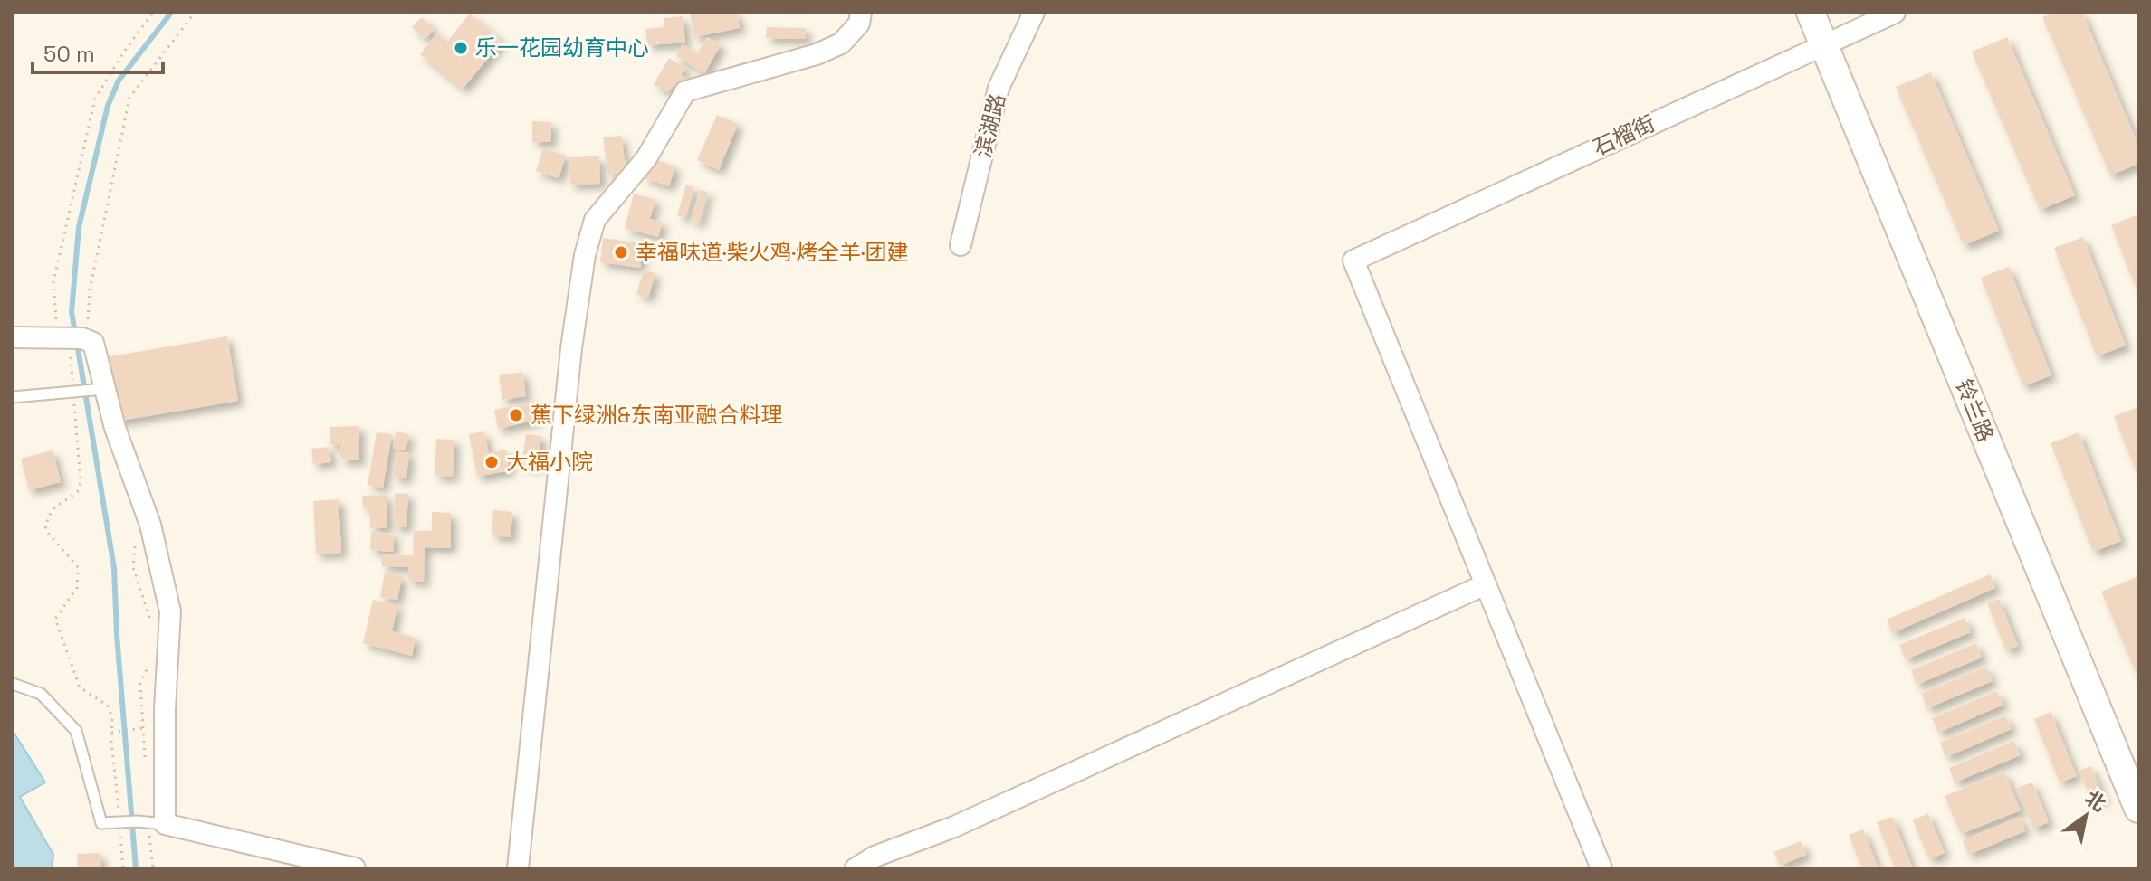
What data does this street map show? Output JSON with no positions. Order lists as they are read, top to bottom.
{
  "streets": {
    "street": ["滨湖路", "石榴街", "铃兰路"]
  },
  "crossings": [
    ["石榴街", "铃兰路"]
  ],
  "places": [
    "乐一花园幼育中心",
    "幸福味道·柴火鸡·烤全羊·团建",
    "蕉下绿洲&东南亚融合料理",
    "大福小院"
  ],
  "scale_bar": "50 m",
  "north": "top right"
}
